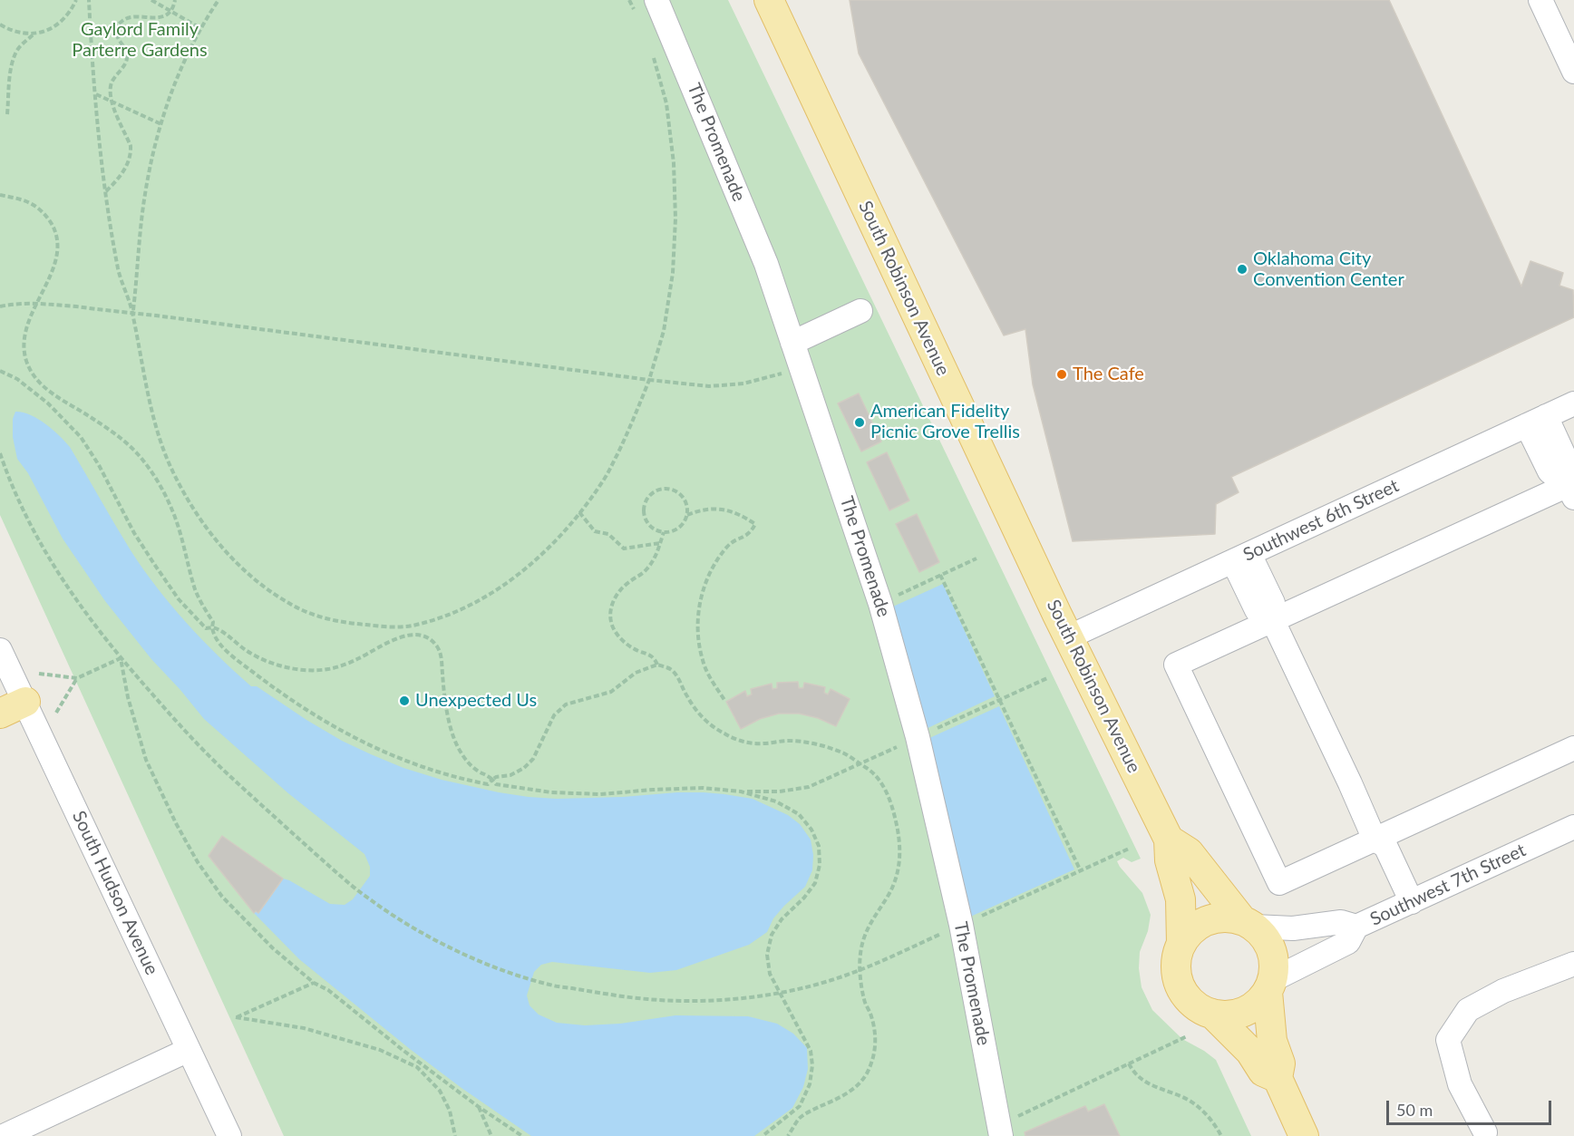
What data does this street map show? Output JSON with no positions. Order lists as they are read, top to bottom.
{
  "streets": {
    "main road": ["South Robinson Avenue"],
    "street": [
      "The Promenade",
      "Southwest 6th Street",
      "Southwest 7th Street",
      "South Hudson Avenue"
    ]
  },
  "crossings": [
    ["South Robinson Avenue", "Southwest 6th Street"],
    ["South Robinson Avenue", "Southwest 7th Street"]
  ],
  "parks": ["Gaylord Family Parterre Gardens"],
  "places": [
    "Oklahoma City Convention Center",
    "The Cafe",
    "American Fidelity Picnic Grove Trellis",
    "Unexpected Us"
  ],
  "scale_bar": "50 m"
}
